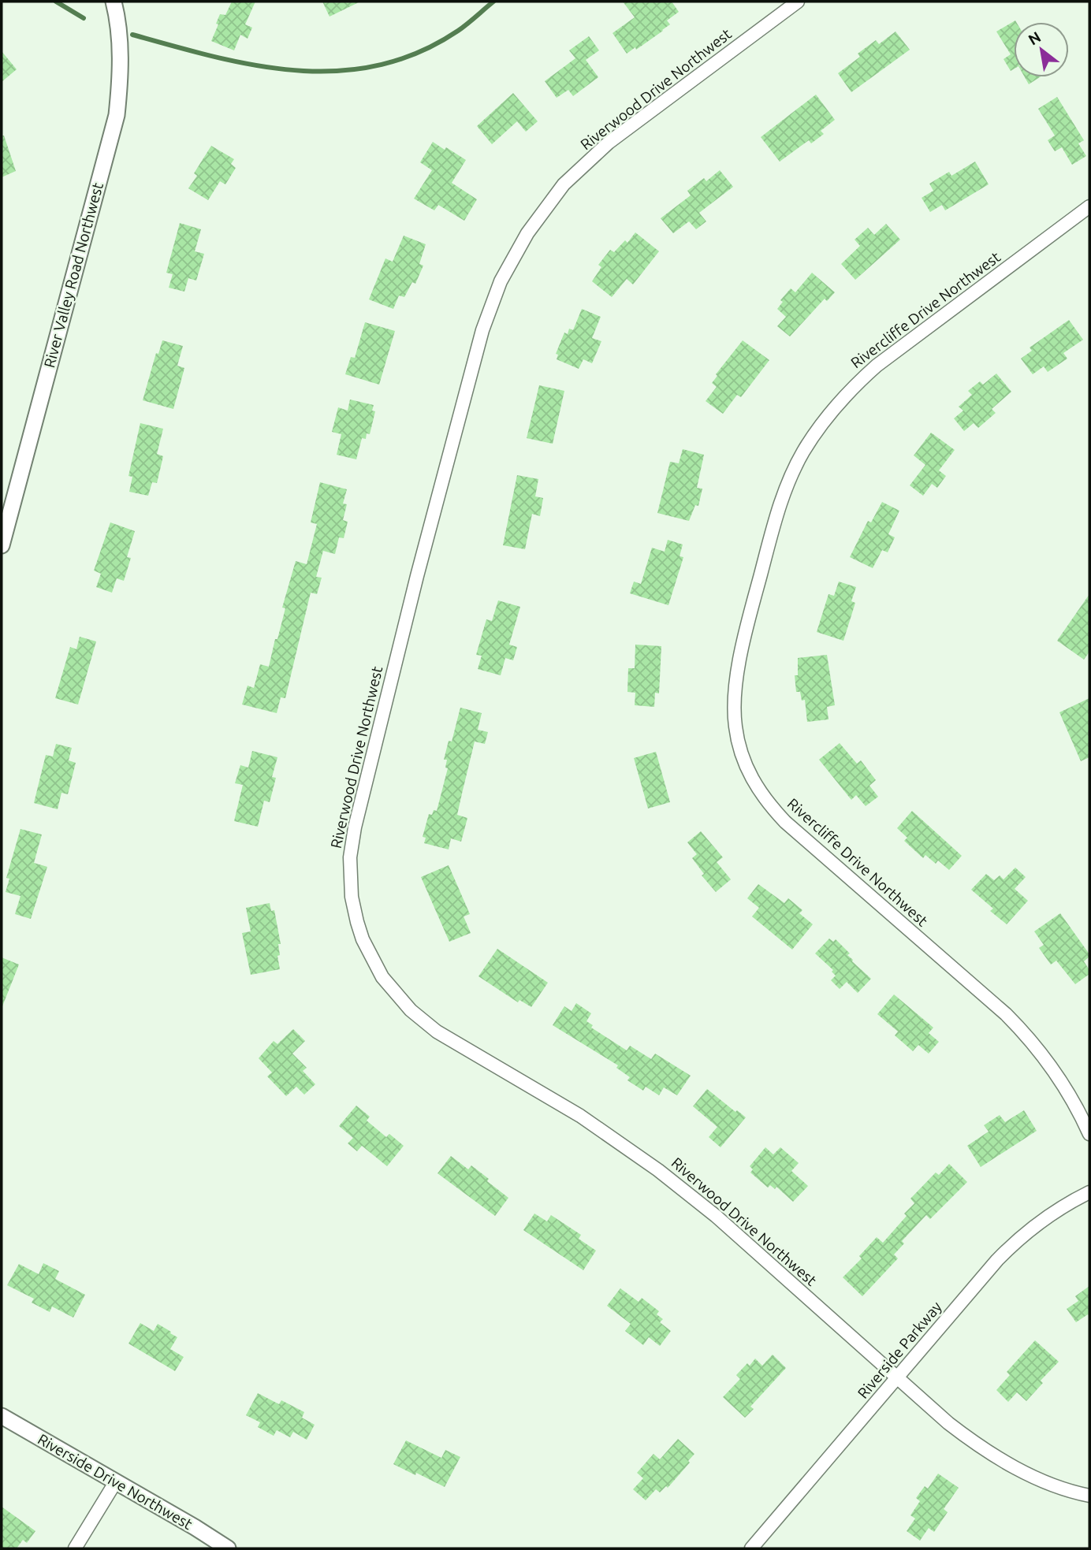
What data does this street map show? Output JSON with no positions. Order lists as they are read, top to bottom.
{
  "streets": {
    "street": [
      "Riverwood Drive Northwest",
      "River Valley Road Northwest",
      "Rivercliffe Drive Northwest",
      "Riverside Parkway",
      "Riverside Drive Northwest"
    ]
  },
  "crossings": [
    ["Riverwood Drive Northwest", "Riverside Parkway"]
  ],
  "north": "top left"
}
